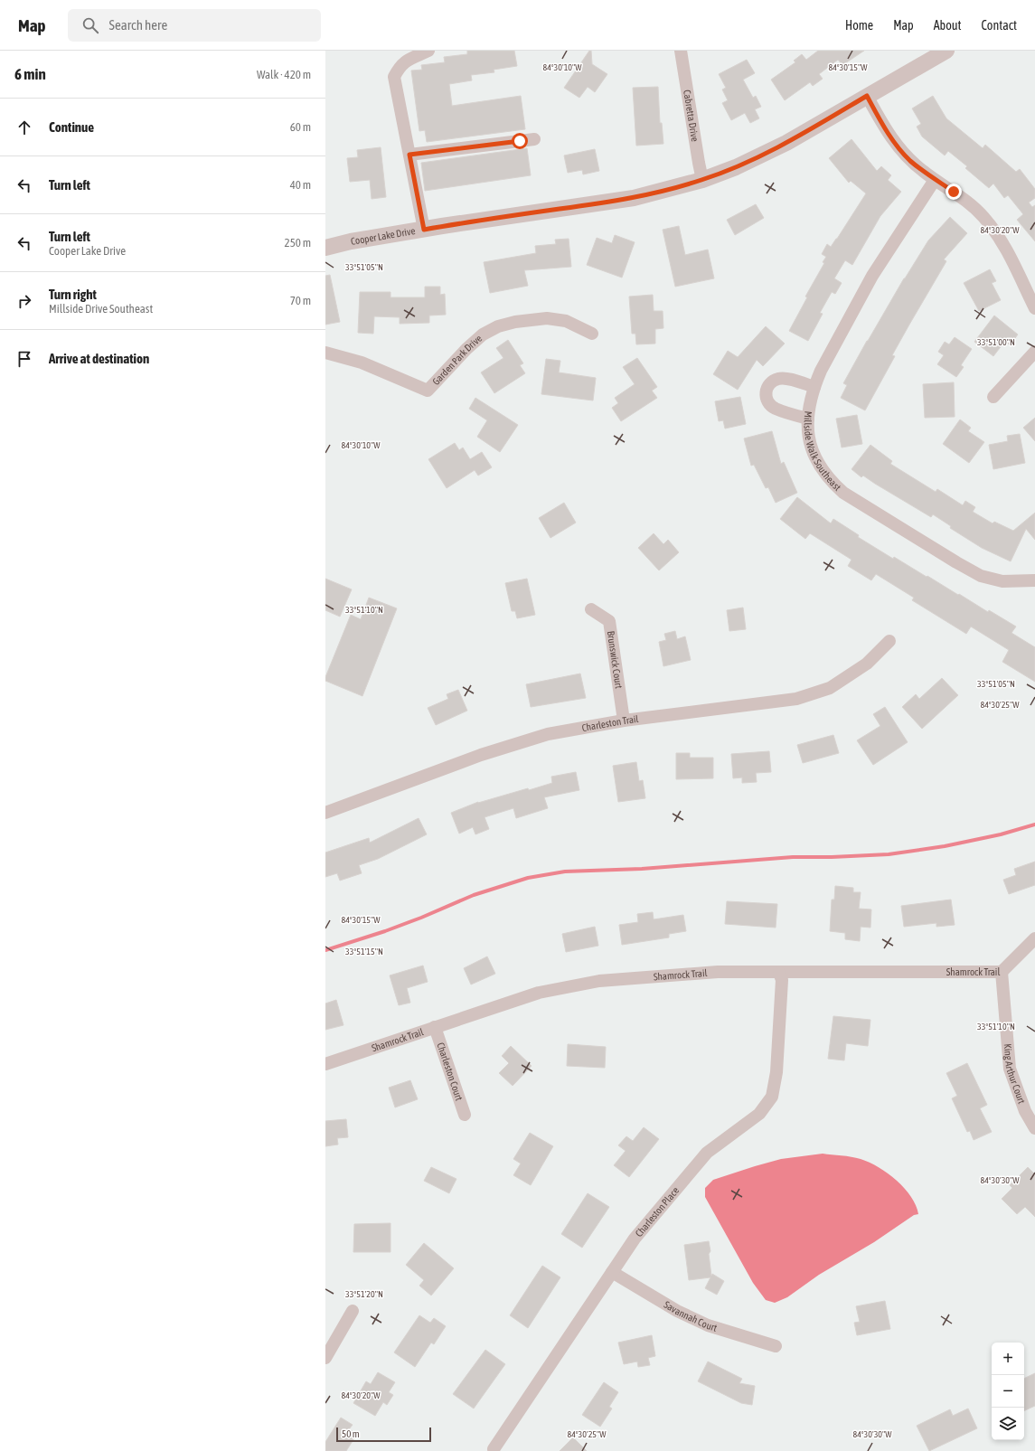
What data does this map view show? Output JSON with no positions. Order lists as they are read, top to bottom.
{
  "streets": {
    "street": [
      "Cabretta Drive",
      "Cooper Lake Drive",
      "Garden Park Drive",
      "Millside Walk Southeast",
      "Brunswick Court",
      "Charleston Trail",
      "Shamrock Trail",
      "Charleston Court",
      "King Arthur Court",
      "Charleston Place",
      "Savannah Court"
    ]
  },
  "crossings": [
    ["Cabretta Drive", "Cooper Lake Drive"],
    ["Brunswick Court", "Charleston Trail"],
    ["Shamrock Trail", "Charleston Court"],
    ["Shamrock Trail", "King Arthur Court"],
    ["Shamrock Trail", "Charleston Place"],
    ["Charleston Place", "Savannah Court"]
  ],
  "scale_bar": "50 m",
  "page": {
    "header": "Map",
    "search": "Search here",
    "nav": [
      "Home",
      "Map",
      "About",
      "Contact"
    ],
    "heading": ["6 min", "Walk · 420 m"],
    "list": [
      ["Continue", "60 m"],
      ["Turn left", "40 m"],
      ["Turn left", "Cooper Lake Drive", "250 m"],
      ["Turn right", "Millside Drive Southeast", "70 m"],
      "Arrive at destination"
    ],
    "map_buttons": ["+", "−"],
    "scale": "50 m"
  },
  "coordinates": [
    "84°30'15\"W",
    "84°30'10\"W",
    "84°30'20\"W",
    "33°51'05\"N",
    "33°51'00\"N",
    "33°51'10\"N",
    "84°30'25\"W",
    "33°51'15\"N",
    "84°30'30\"W",
    "33°51'20\"N"
  ]
}
